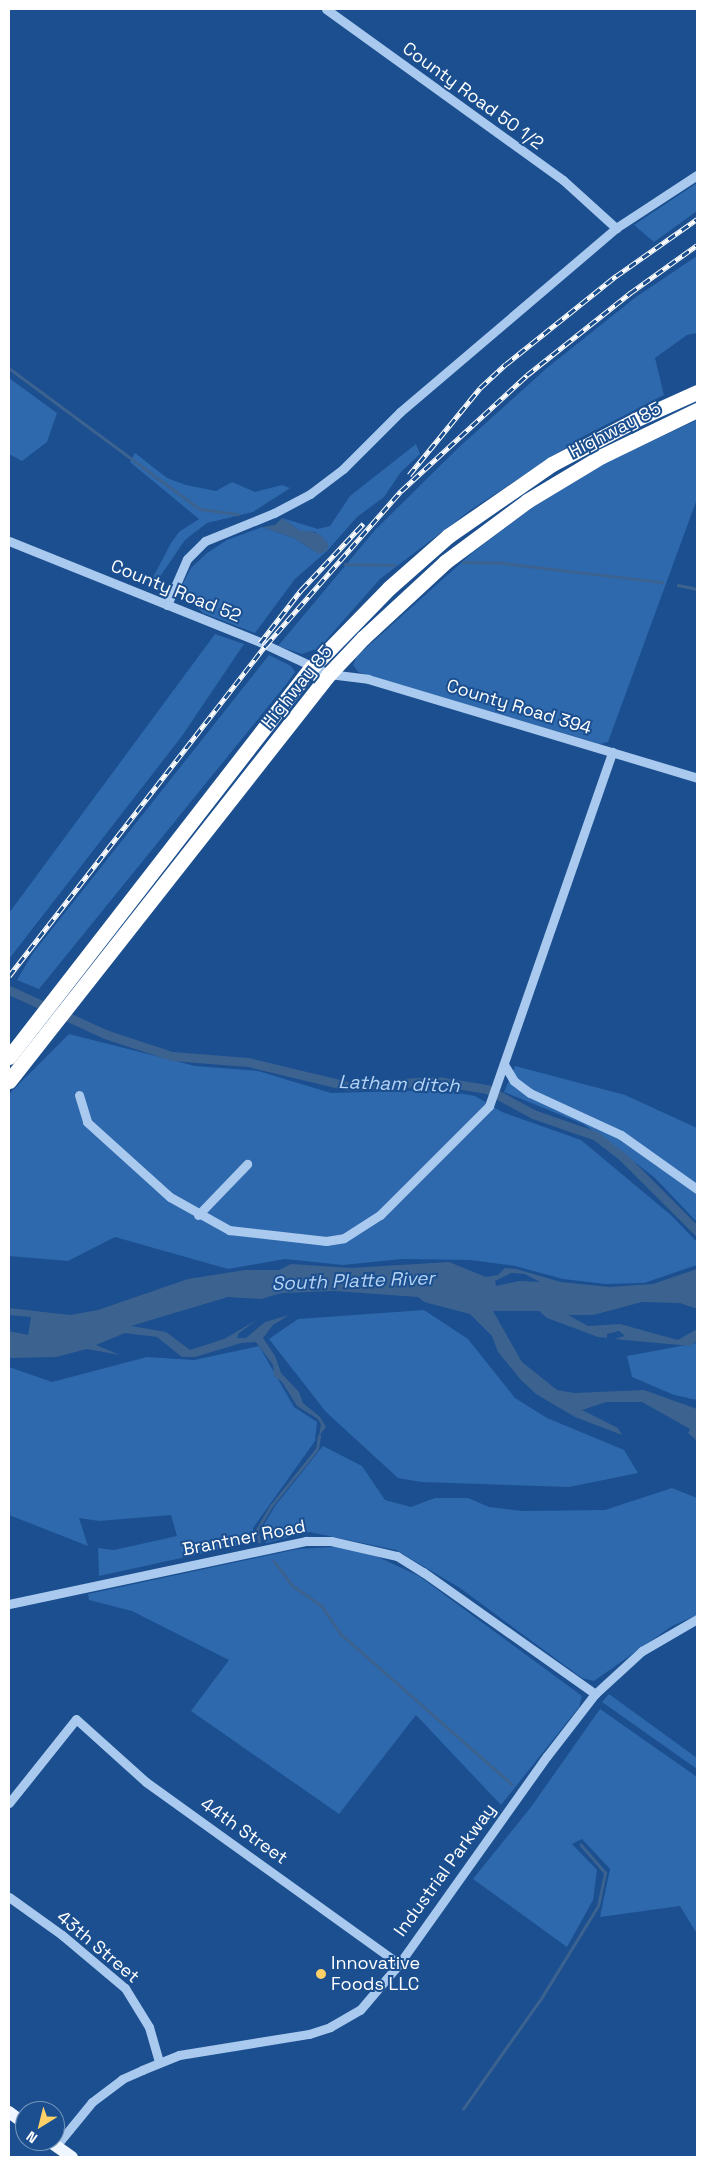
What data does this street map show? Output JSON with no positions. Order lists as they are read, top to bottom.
{
  "streets": {
    "highway": ["Highway 85"],
    "street": [
      "County Road 50 1/2",
      "County Road 52",
      "County Road 394",
      "Brantner Road",
      "44th Street",
      "Industrial Parkway",
      "43th Street"
    ]
  },
  "crossings": [
    ["Highway 85", "County Road 52"],
    ["Highway 85", "County Road 394"],
    ["County Road 52", "County Road 394"],
    ["Brantner Road", "Industrial Parkway"],
    ["44th Street", "Industrial Parkway"],
    ["Industrial Parkway", "43th Street"]
  ],
  "water": ["Latham ditch", "South Platte River"],
  "places": ["Innovative Foods LLC"],
  "north": "bottom left"
}
